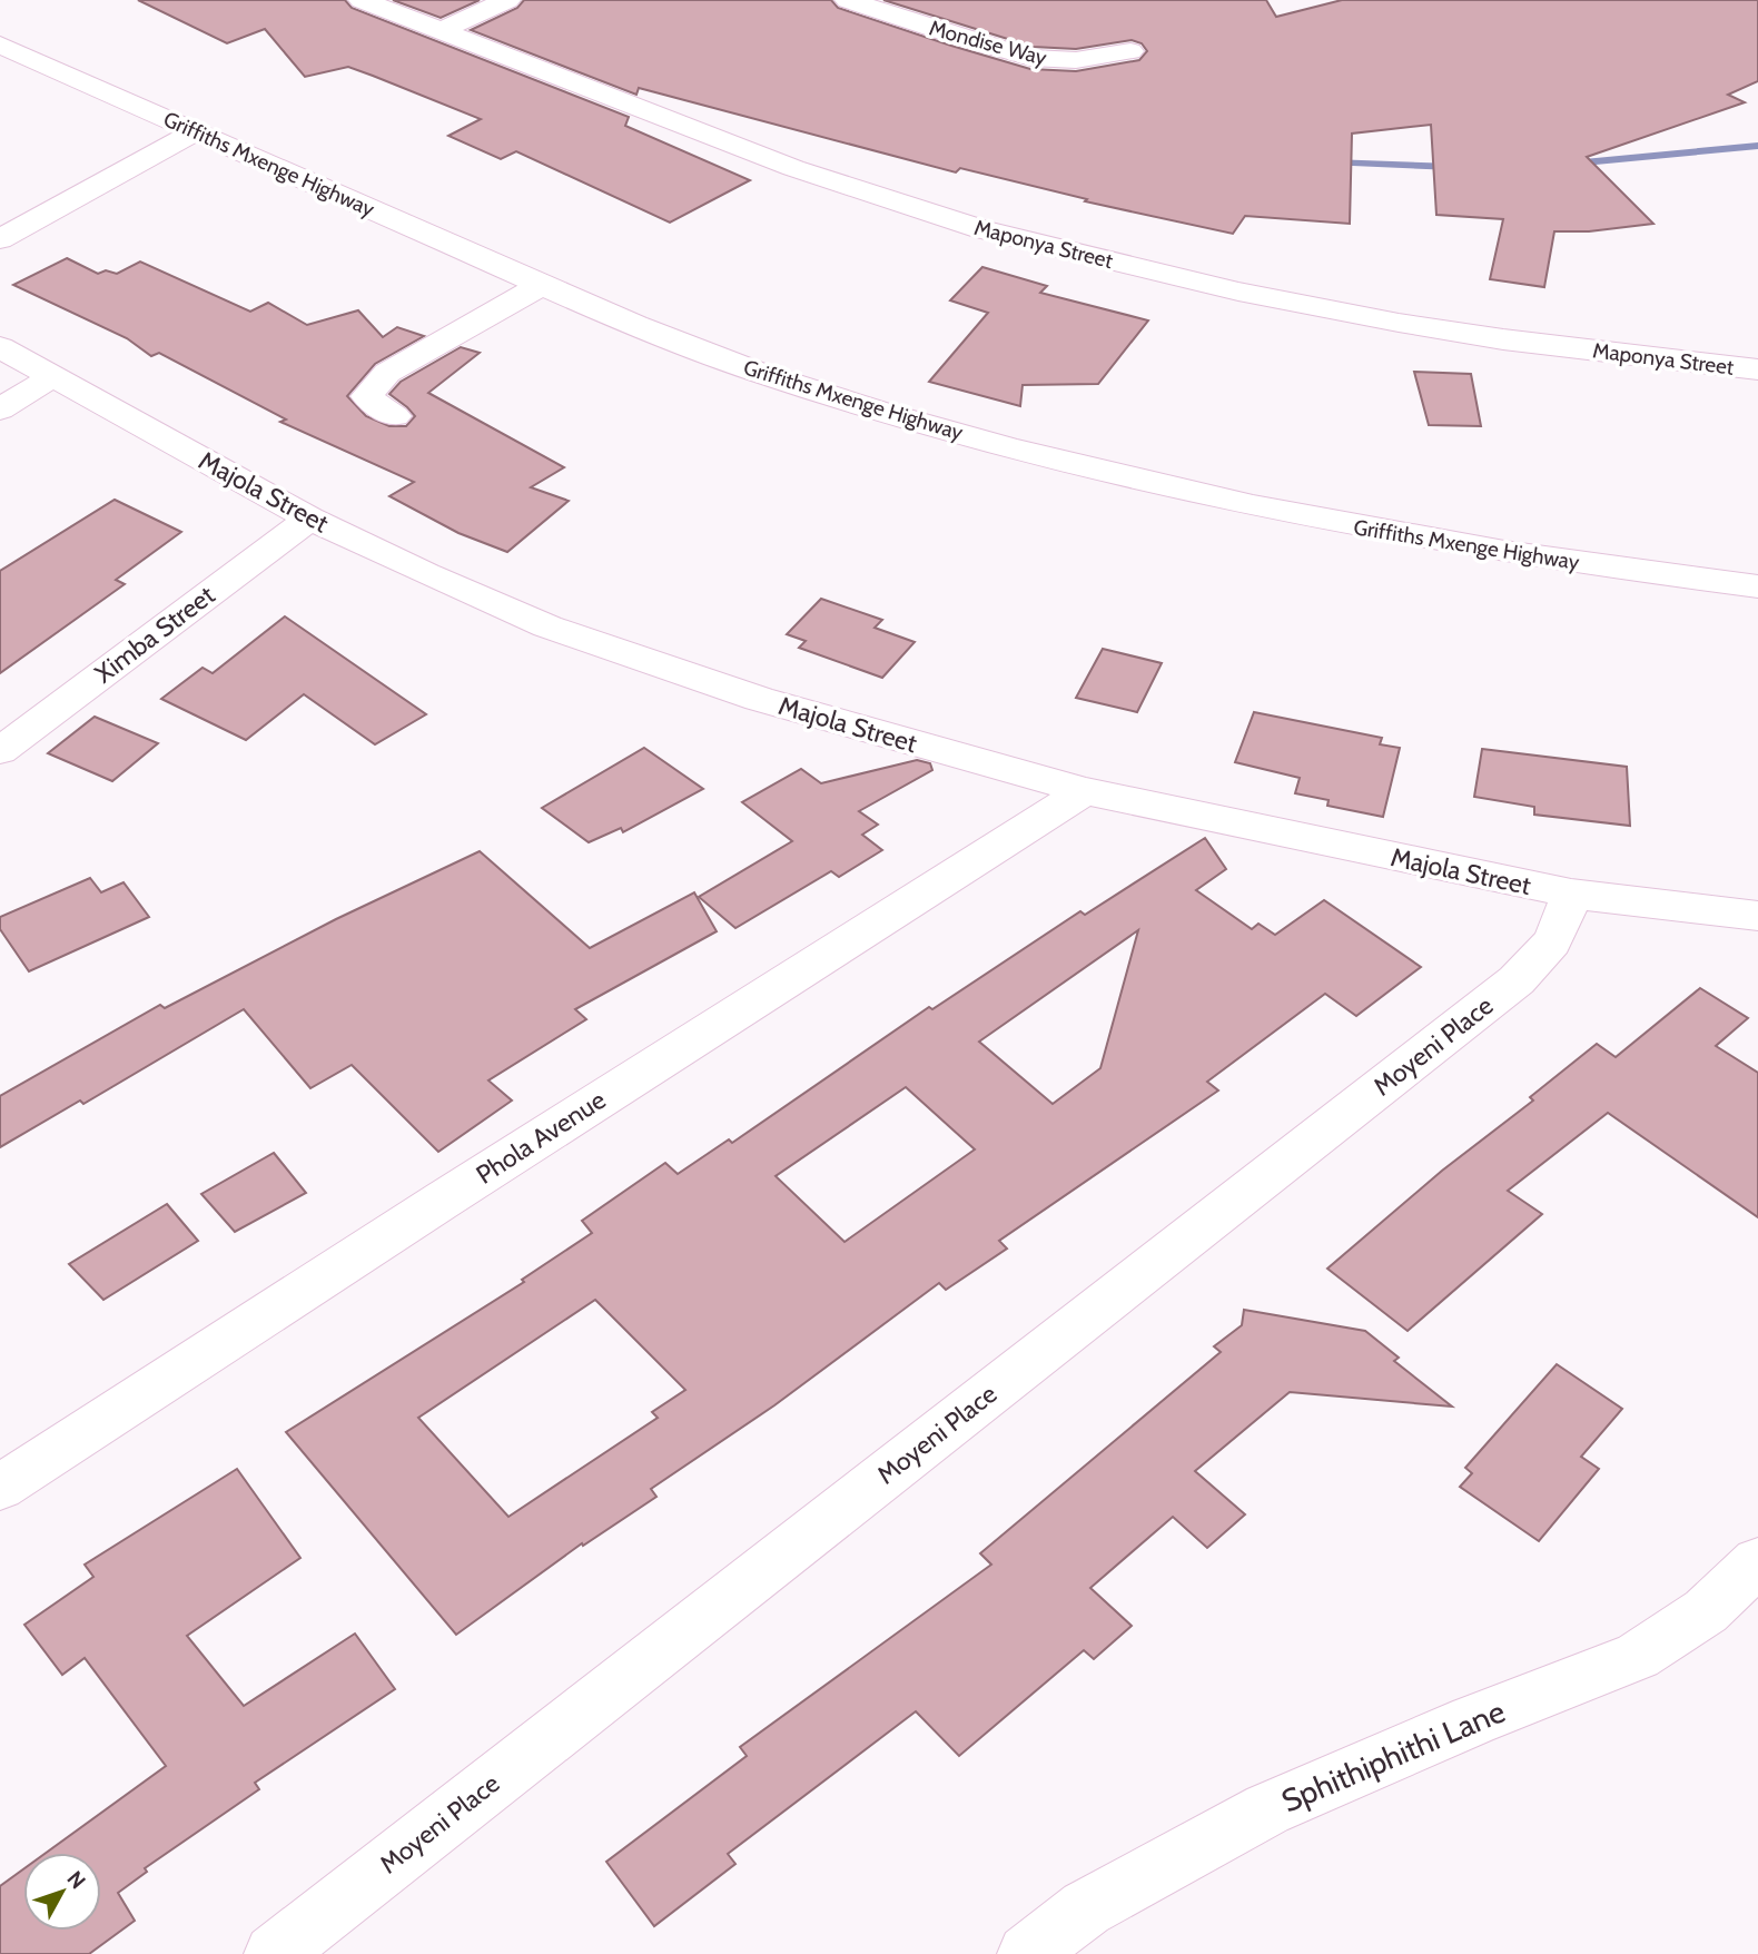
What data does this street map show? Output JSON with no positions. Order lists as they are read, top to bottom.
{
  "streets": {
    "street": [
      "Mondise Way",
      "Griffiths Mxenge Highway",
      "Maponya Street",
      "Majola Street",
      "Ximba Street",
      "Moyeni Place",
      "Phola Avenue",
      "Sphithiphithi Lane"
    ]
  },
  "crossings": [
    ["Majola Street", "Ximba Street"],
    ["Majola Street", "Moyeni Place"],
    ["Majola Street", "Phola Avenue"]
  ],
  "north": "top right"
}
